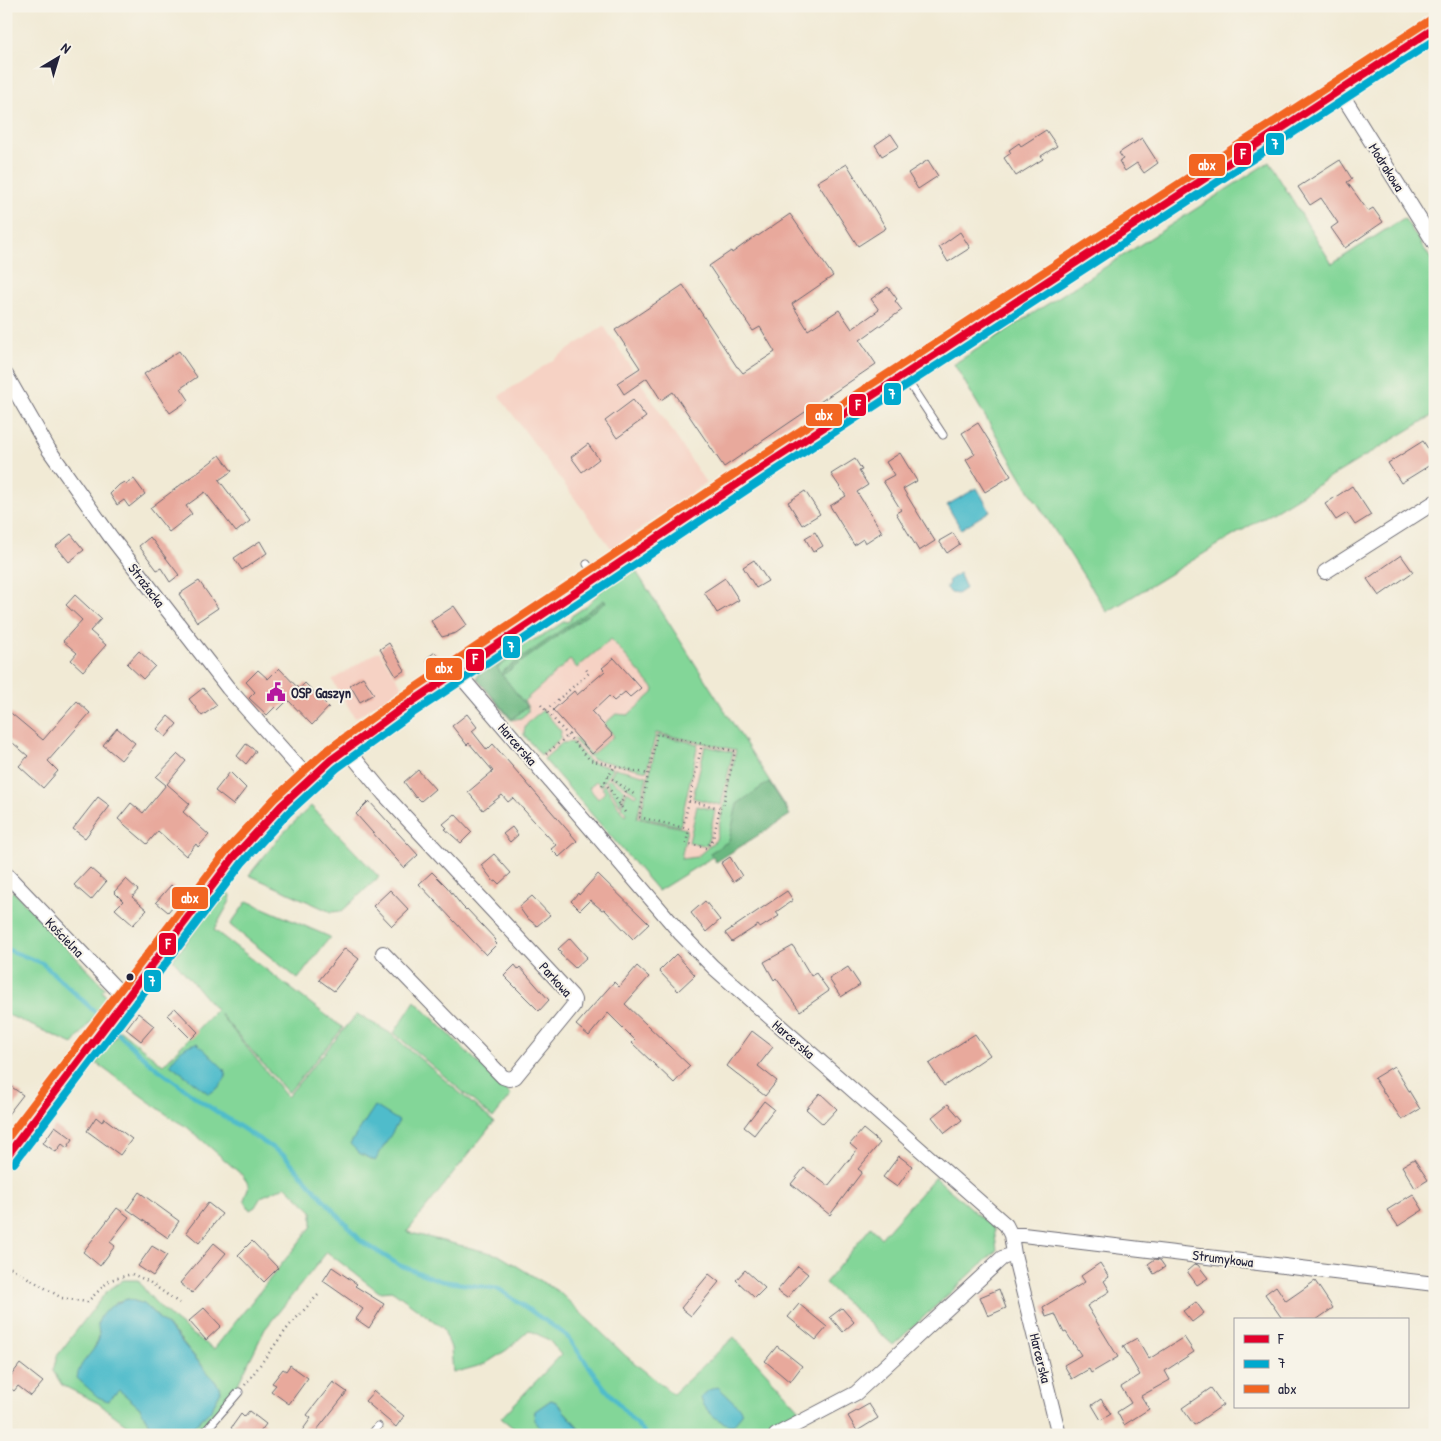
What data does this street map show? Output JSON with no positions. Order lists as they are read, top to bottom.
{
  "streets": {
    "street": [
      "Modrakowa",
      "Strażacka",
      "Harcerska",
      "Kościelna",
      "Parkowa",
      "Strumykowa"
    ]
  },
  "crossings": [
    ["Harcerska", "Strumykowa"]
  ],
  "places": {
    "public building": ["OSP Gaszyn"]
  },
  "lines": ["transit line abx", "transit line F", "transit line 7"],
  "legend": ["F", "7", "abx"],
  "north": "top right"
}
